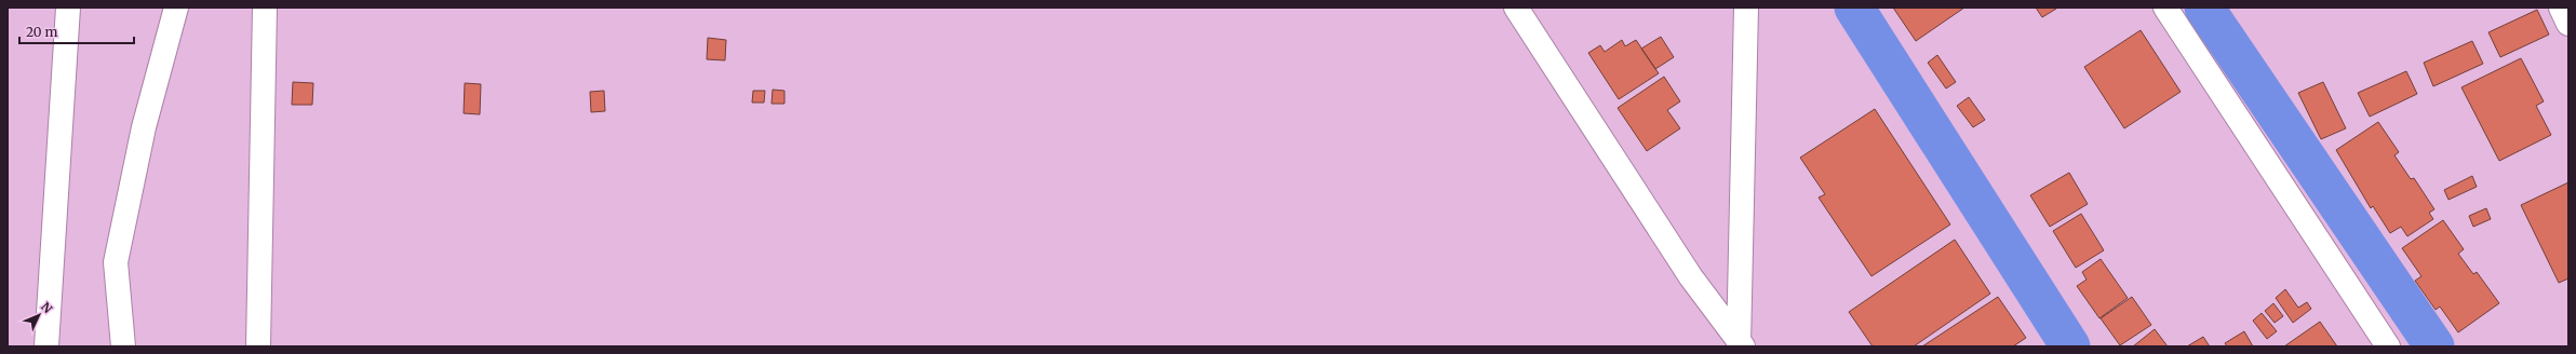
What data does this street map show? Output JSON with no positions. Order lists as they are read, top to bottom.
{
  "scale_bar": "20 m",
  "north": "top right"
}
